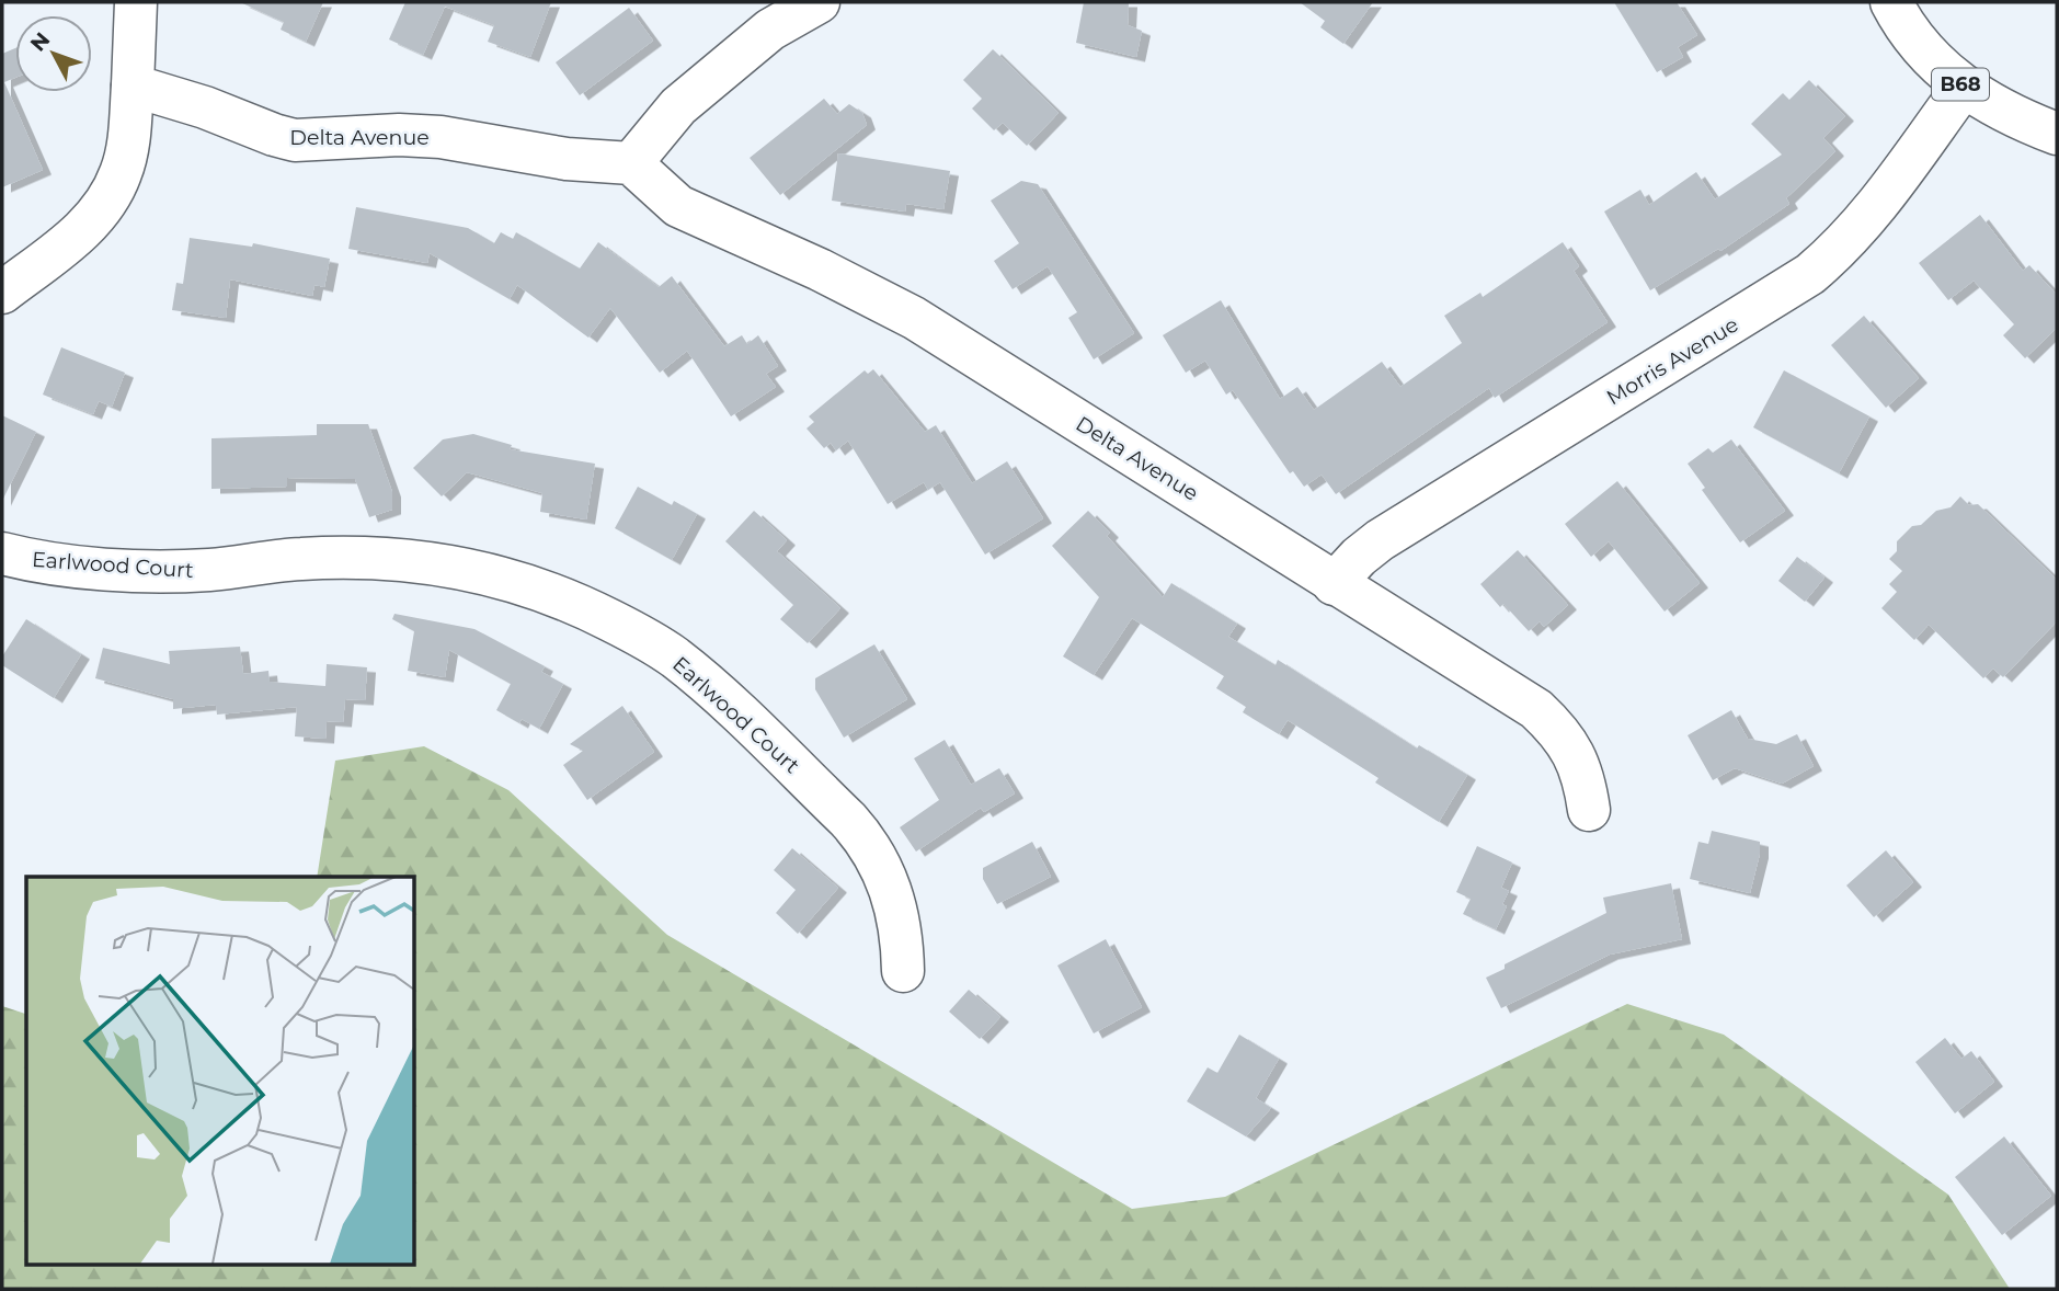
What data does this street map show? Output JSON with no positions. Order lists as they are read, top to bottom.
{
  "streets": {
    "street": [
      "B68",
      "Delta Avenue",
      "Morris Avenue",
      "Earlwood Court"
    ]
  },
  "crossings": [
    ["B68", "Morris Avenue"],
    ["Delta Avenue", "Morris Avenue"]
  ],
  "north": "top left"
}
